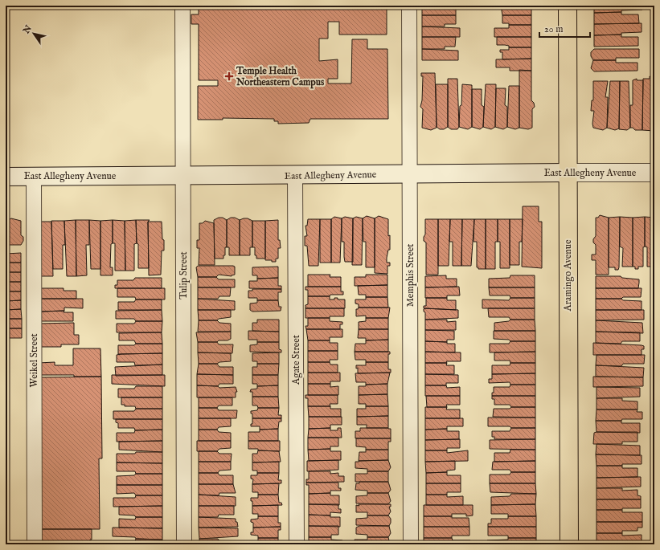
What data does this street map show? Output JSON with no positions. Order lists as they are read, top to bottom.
{
  "streets": {
    "main road": ["East Allegheny Avenue", "Aramingo Avenue"],
    "street": [
      "Tulip Street",
      "Memphis Street",
      "Agate Street",
      "Weikel Street"
    ]
  },
  "crossings": [
    ["East Allegheny Avenue", "Tulip Street"],
    ["East Allegheny Avenue", "Memphis Street"],
    ["East Allegheny Avenue", "Aramingo Avenue"],
    ["East Allegheny Avenue", "Agate Street"],
    ["East Allegheny Avenue", "Weikel Street"]
  ],
  "places": {
    "health": ["Temple Health Northeastern Campus"]
  },
  "scale_bar": "20 m",
  "north": "top left"
}
